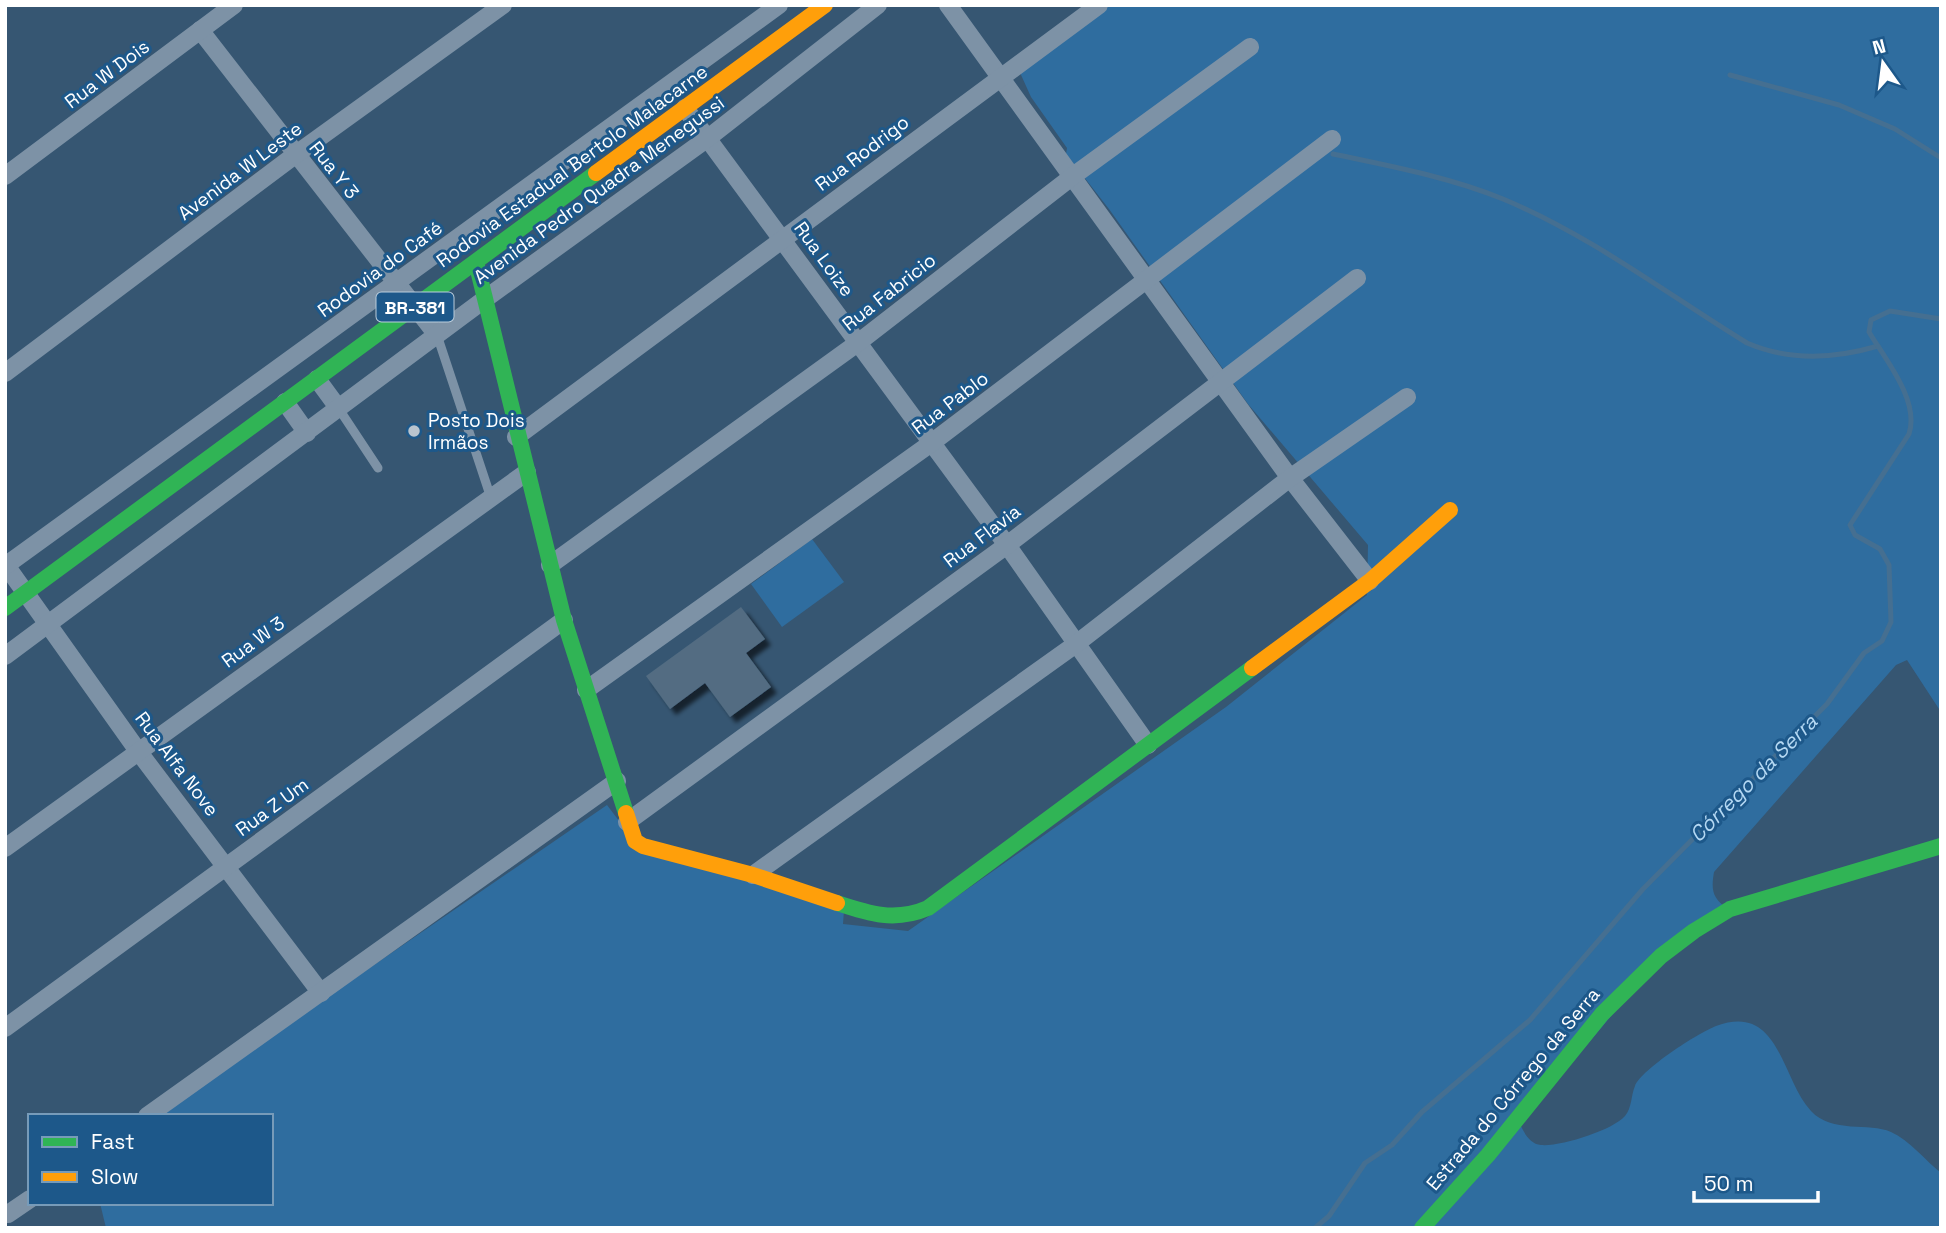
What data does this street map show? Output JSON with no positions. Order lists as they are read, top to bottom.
{
  "streets": {
    "street": [
      "Rua W Dois",
      "Rua Rodrigo",
      "Rodovia Estadual Bertolo Malacarne",
      "Rua Y 3",
      "Avenida W Leste",
      "Avenida Pedro Quadra Menegussi",
      "Rua Loize",
      "Rodovia do Café",
      "Rua Fabricio",
      "BR-381",
      "Rua Pablo",
      "Rua Flavia",
      "Rua W 3",
      "Rua Alfa Nove",
      "Rua Z Um",
      "Estrada do Córrego da Serra"
    ]
  },
  "crossings": [
    ["Rua W Dois", "Rua Y 3"],
    ["Rua Rodrigo", "Rua Loize"],
    ["Rodovia Estadual Bertolo Malacarne", "Rua Y 3"],
    ["Rodovia Estadual Bertolo Malacarne", "Rua Loize"],
    ["Rodovia Estadual Bertolo Malacarne", "Rua Alfa Nove"],
    ["Rua Y 3", "Avenida W Leste"],
    ["Rua Y 3", "Avenida Pedro Quadra Menegussi"],
    ["Rua Y 3", "Rodovia do Café"],
    ["Avenida Pedro Quadra Menegussi", "Rua Loize"],
    ["Avenida Pedro Quadra Menegussi", "Rua Alfa Nove"],
    ["Rua Loize", "Rua Fabricio"],
    ["Rua Loize", "Rua Pablo"],
    ["Rua Loize", "Rua Flavia"],
    ["Rodovia do Café", "Rua Alfa Nove"],
    ["Rua W 3", "Rua Alfa Nove"],
    ["Rua Alfa Nove", "Rua Z Um"]
  ],
  "water": ["Córrego da Serra"],
  "places": ["Posto Dois Irmãos"],
  "legend": ["Fast", "Slow"],
  "scale_bar": "50 m",
  "north": "top"
}
